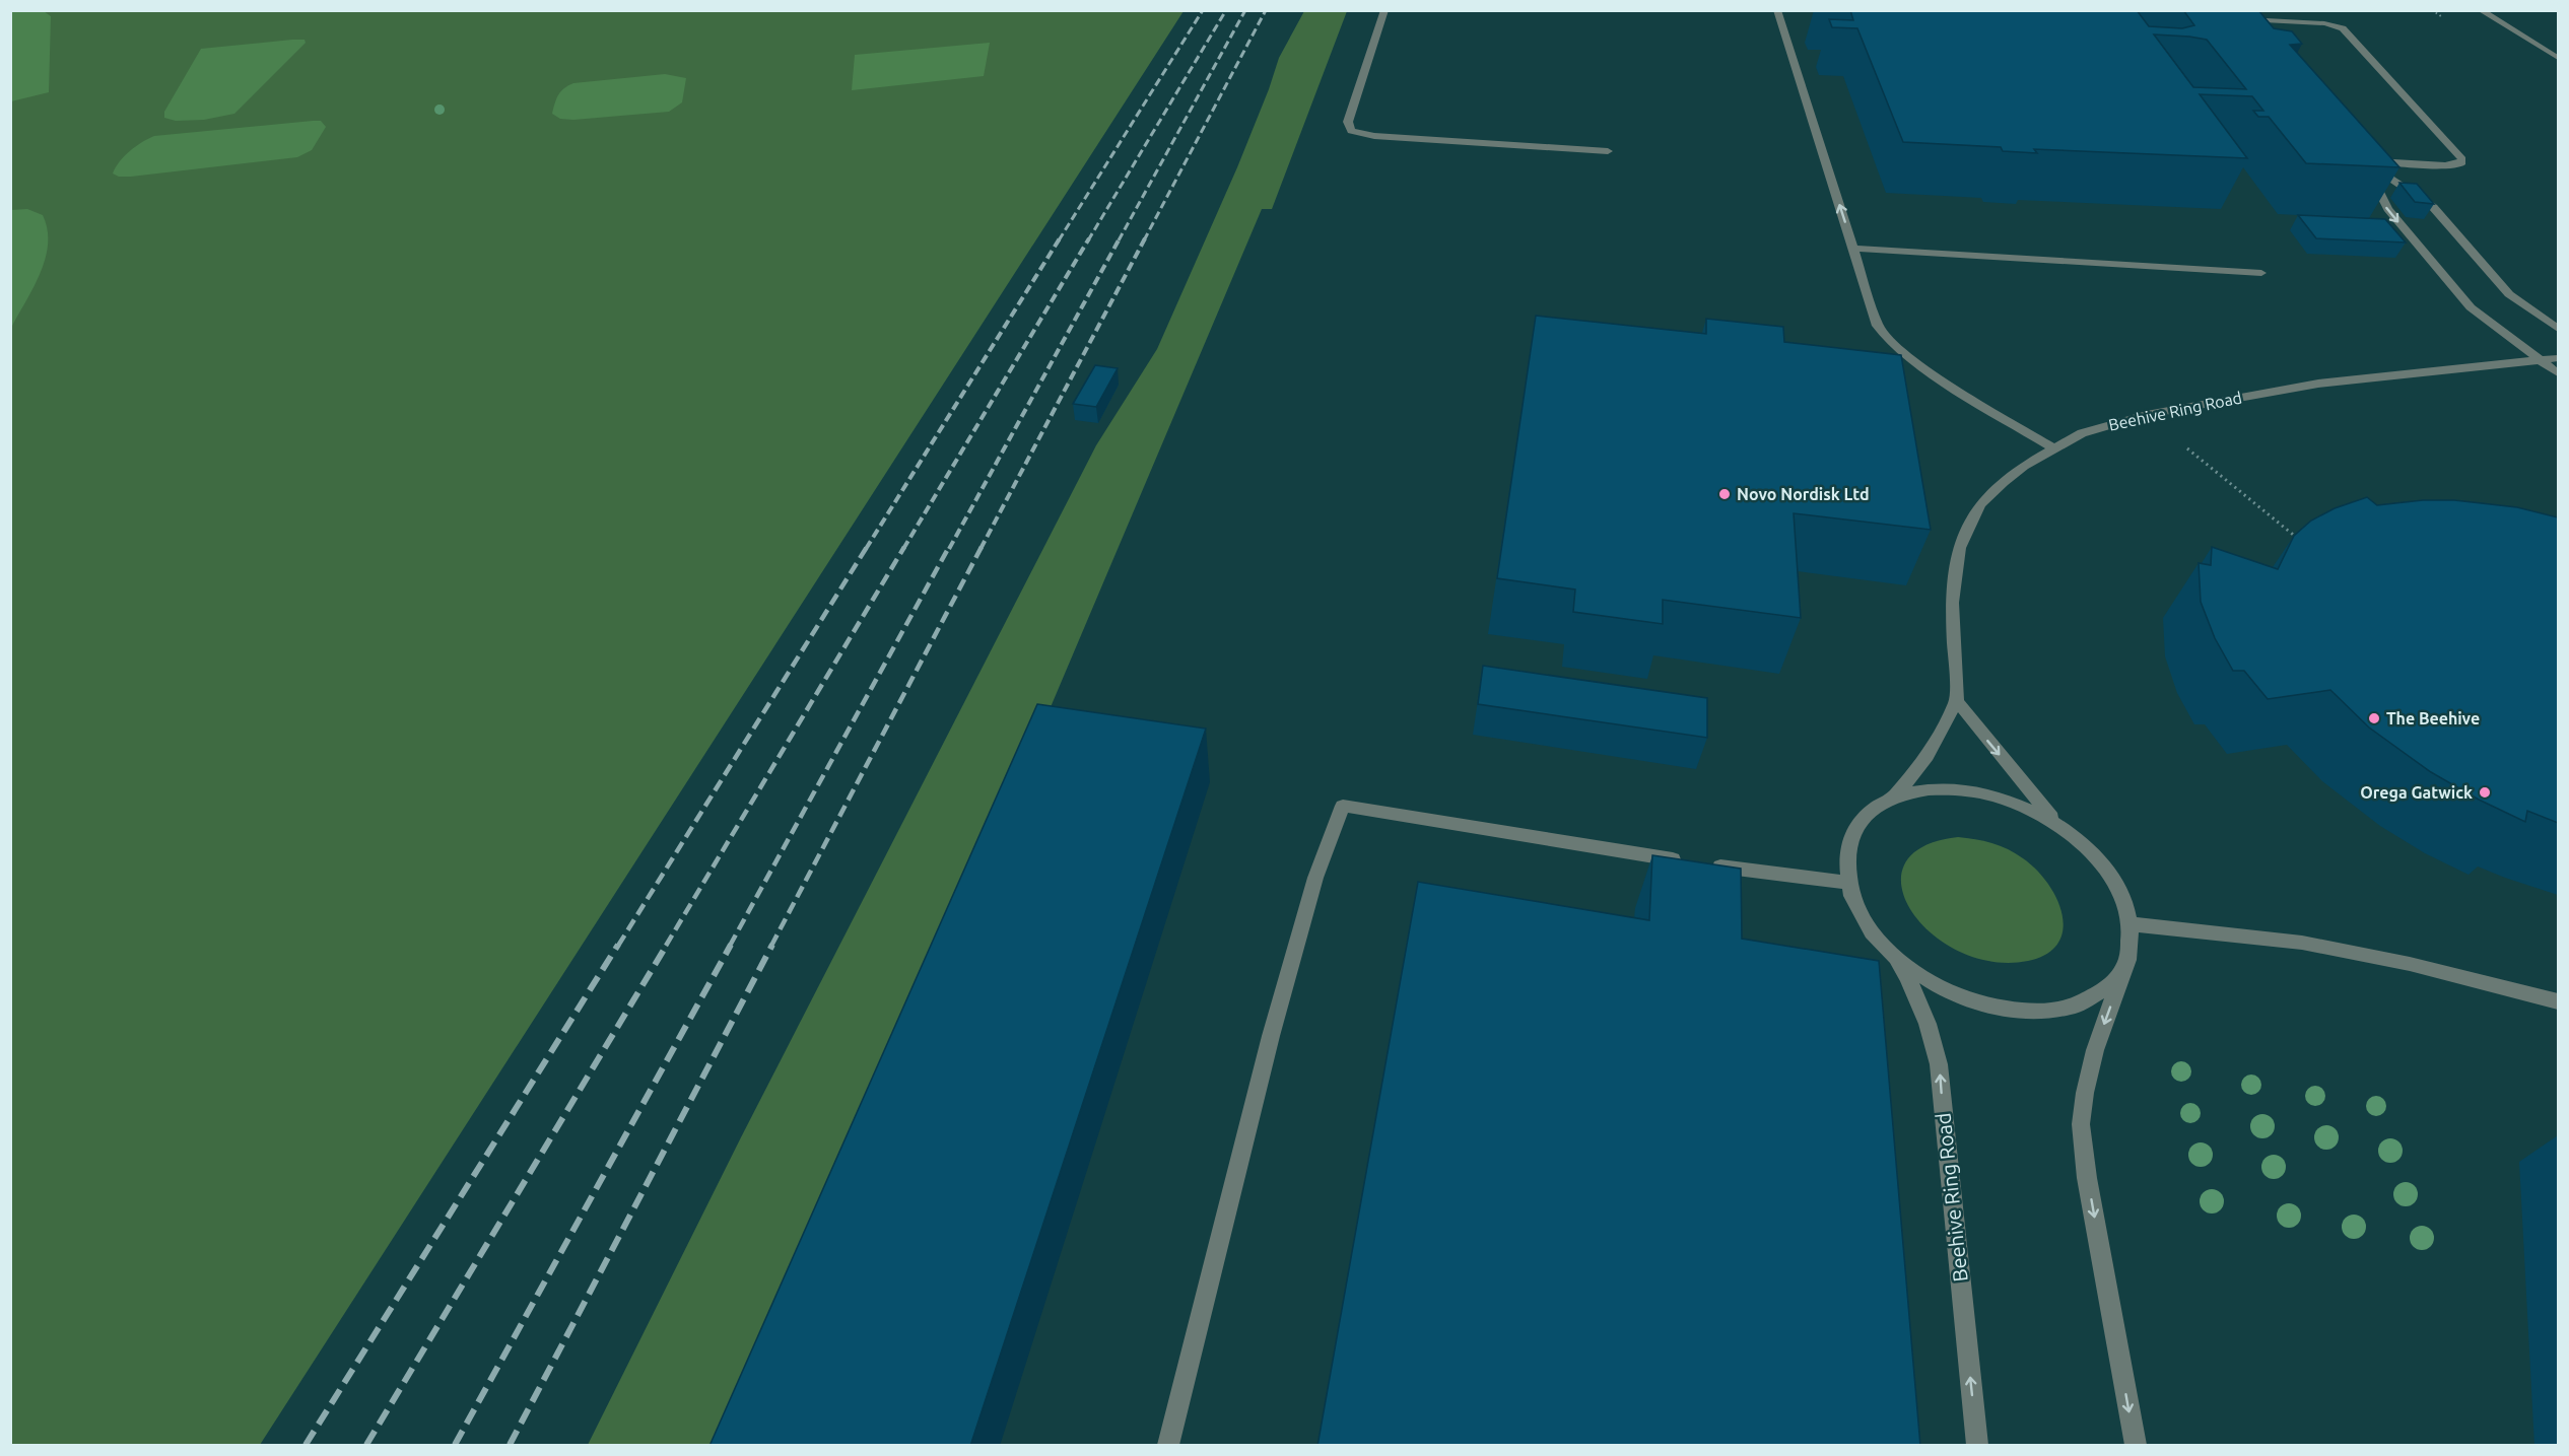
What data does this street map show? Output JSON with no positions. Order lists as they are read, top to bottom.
{
  "streets": {
    "street": ["Beehive Ring Road"]
  },
  "places": ["Novo Nordisk Ltd", "The Beehive", "Orega Gatwick"]
}
